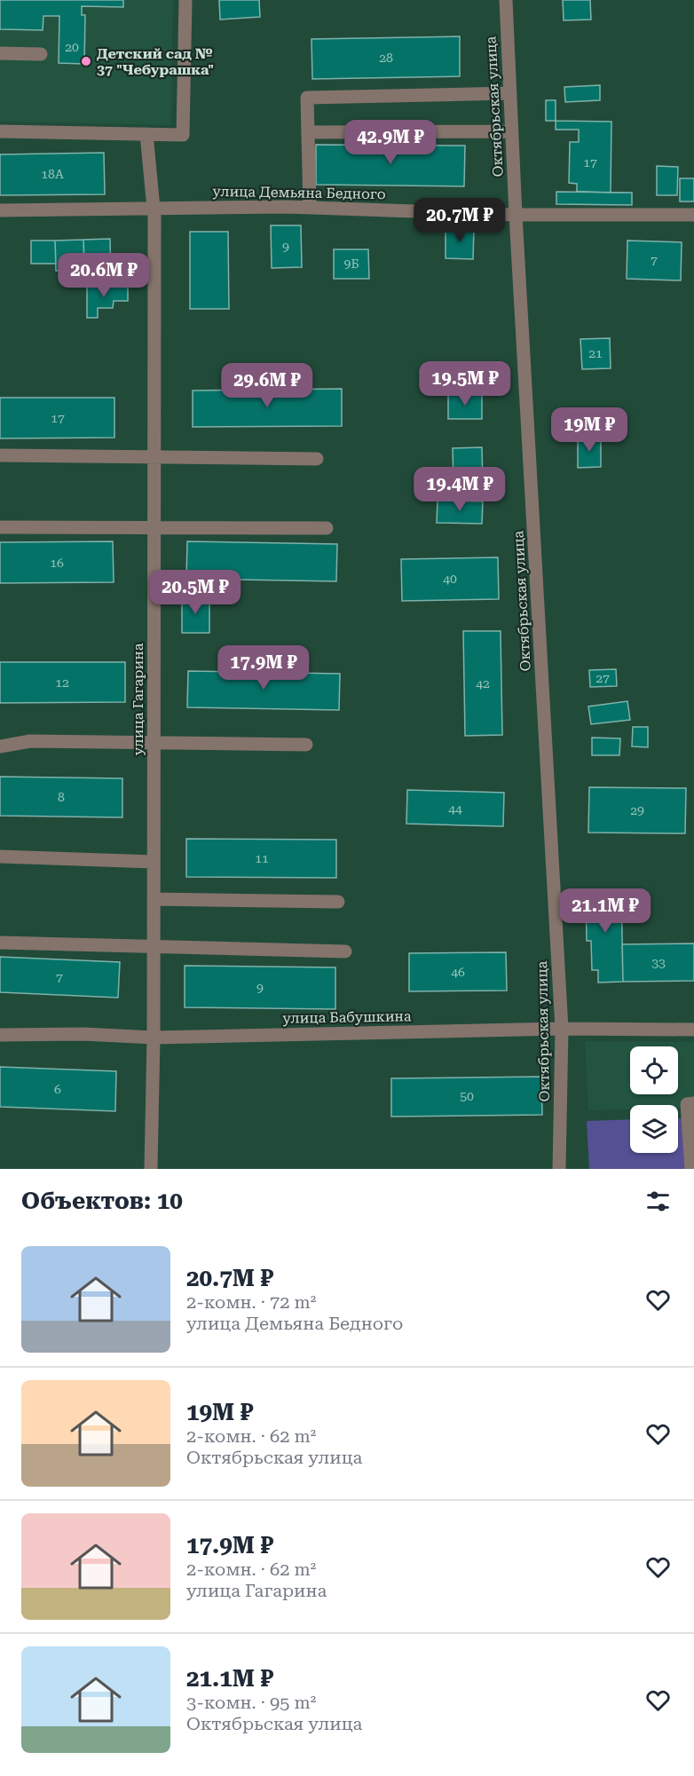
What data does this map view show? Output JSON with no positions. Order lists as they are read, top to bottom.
{
  "streets": {
    "street": [
      "Октябрьская улица",
      "улица Демьяна Бедного",
      "улица Гагарина",
      "улица Бабушкина"
    ]
  },
  "crossings": [
    ["Октябрьская улица", "улица Демьяна Бедного"],
    ["Октябрьская улица", "улица Бабушкина"],
    ["улица Демьяна Бедного", "улица Гагарина"],
    ["улица Гагарина", "улица Бабушкина"]
  ],
  "places": ["Детский сад № 37 \"Чебурашка\""],
  "house_numbers": [
    "20",
    "28",
    "17",
    "18А",
    "9",
    "7",
    "9Б",
    "21",
    "17",
    "16",
    "40",
    "27",
    "12",
    "42",
    "8",
    "44",
    "29",
    "11",
    "33",
    "46",
    "7",
    "9",
    "6",
    "50"
  ],
  "page": {
    "price": [
      "42.9M ₽",
      "20.7M ₽",
      "20.6M ₽",
      "19.5M ₽",
      "29.6M ₽",
      "19M ₽",
      "19.4M ₽",
      "20.5M ₽",
      "17.9M ₽",
      "21.1M ₽"
    ],
    "heading": "Объектов: 10",
    "list": [
      {
        "name": "20.7M ₽",
        "note": "2-комн. · 72 m² · улица Демьяна Бедного"
      },
      {
        "name": "19M ₽",
        "note": "2-комн. · 62 m² · Октябрьская улица"
      },
      {
        "name": "17.9M ₽",
        "note": "2-комн. · 62 m² · улица Гагарина"
      },
      {
        "name": "21.1M ₽",
        "note": "3-комн. · 95 m² · Октябрьская улица"
      }
    ]
  }
}
